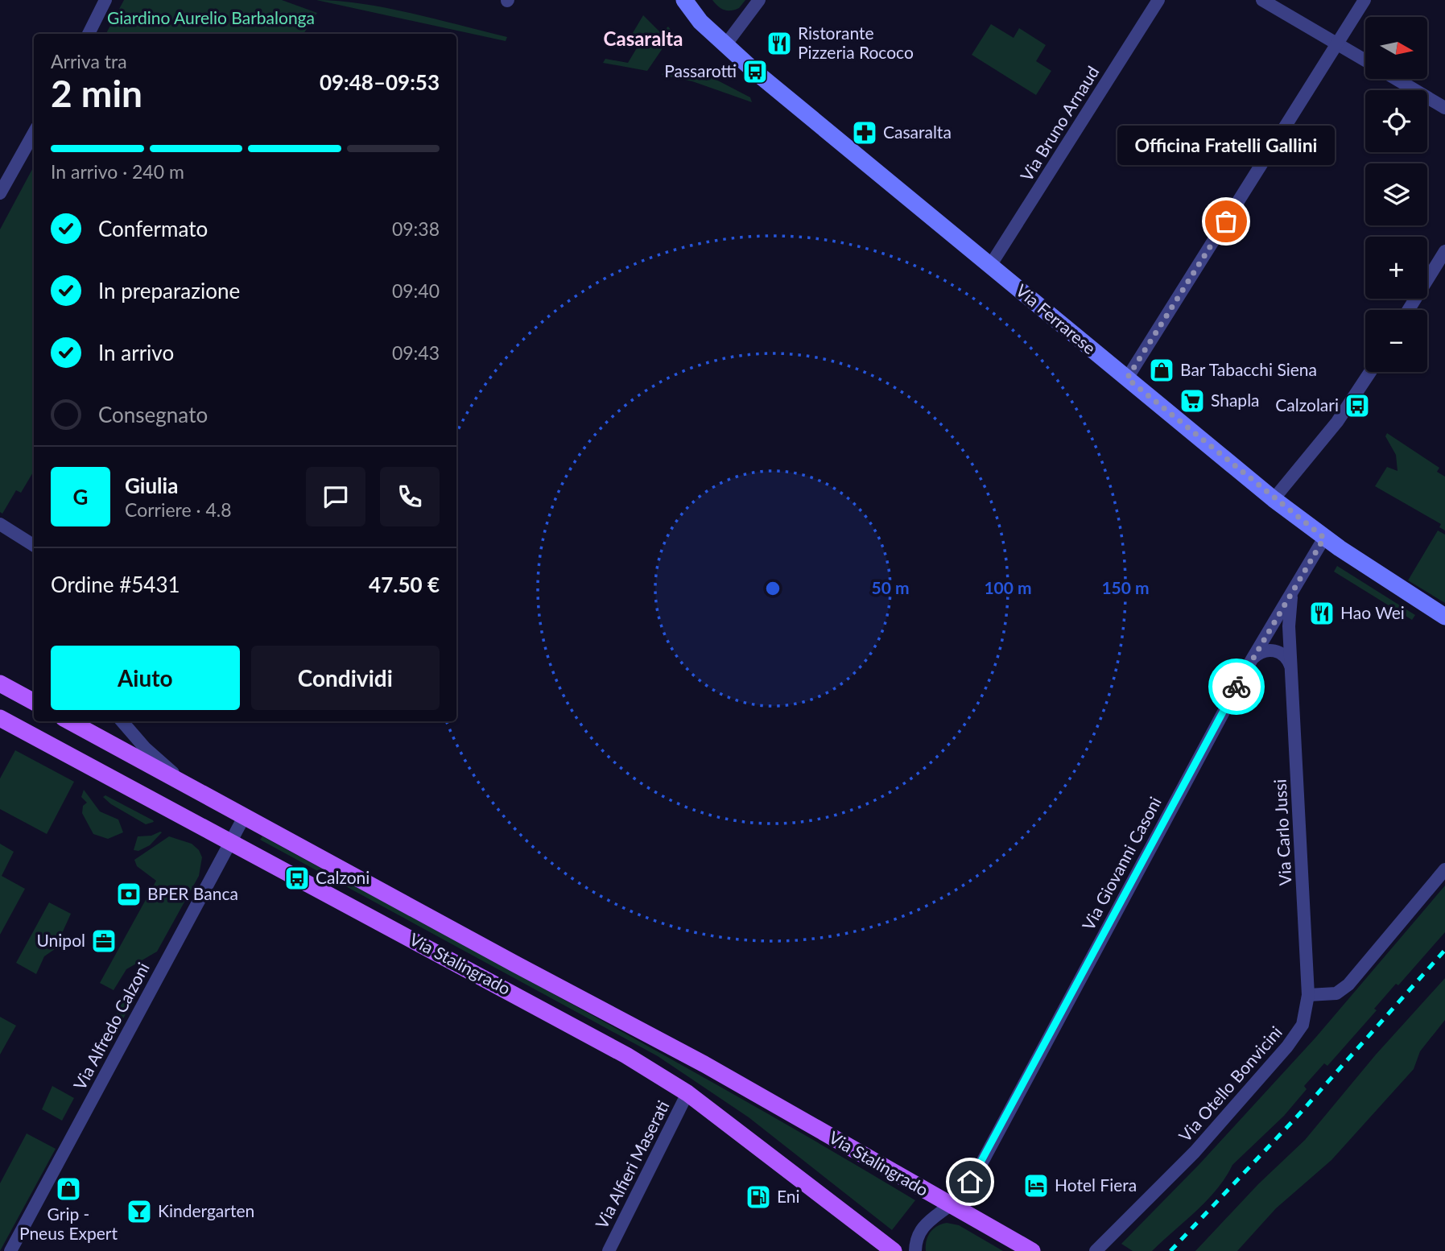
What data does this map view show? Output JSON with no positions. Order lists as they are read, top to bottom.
{
  "streets": {
    "main road": ["Via Ferrarese", "Via Stalingrado"],
    "street": [
      "Via Bruno Arnaud",
      "Via Carlo Jussi",
      "Via Giovanni Casoni",
      "Via Alfredo Calzoni",
      "Via Otello Bonvicini",
      "Via Alfieri Maserati"
    ]
  },
  "crossings": [
    ["Via Bruno Arnaud", "Via Ferrarese"],
    ["Via Ferrarese", "Via Giovanni Casoni"],
    ["Via Carlo Jussi", "Via Giovanni Casoni"],
    ["Via Carlo Jussi", "Via Otello Bonvicini"],
    ["Via Giovanni Casoni", "Via Stalingrado"],
    ["Via Stalingrado", "Via Alfredo Calzoni"],
    ["Via Stalingrado", "Via Alfieri Maserati"]
  ],
  "districts": ["Casaralta"],
  "parks": ["Giardino Aurelio Barbalonga"],
  "places": {
    "restaurant": ["Ristorante Pizzeria Rococo", "Hao Wei"],
    "bus stop": ["Passarotti", "Calzolari", "Calzoni"],
    "pharmacy": ["Casaralta"],
    "other": ["Officina Fratelli Gallini"],
    "shop": ["Bar Tabacchi Siena", "Grip - Pneus Expert"],
    "supermarket": ["Shapla"],
    "bank": ["BPER Banca"],
    "office": ["Unipol"],
    "hotel": ["Hotel Fiera"],
    "fuel station": ["Eni"],
    "bar": ["Kindergarten"]
  },
  "north": "right",
  "page": {
    "map_buttons": ["+", "−"],
    "heading": ["2 min", "Arriva tra", "09:48–09:53"],
    "panel": [
      "Giulia",
      "Corriere · 4.8",
      "Ordine #5431",
      "47.50 €"
    ],
    "bubble": "Officina Fratelli Gallini",
    "bar": "In arrivo · 240 m",
    "list": [
      ["Confermato", "09:38"],
      ["In preparazione", "09:40"],
      ["In arrivo", "09:43"],
      "Consegnato"
    ],
    "round": "G",
    "buttons": ["Aiuto", "Condividi"]
  },
  "rings": ["50 m", "100 m", "150 m"]
}
